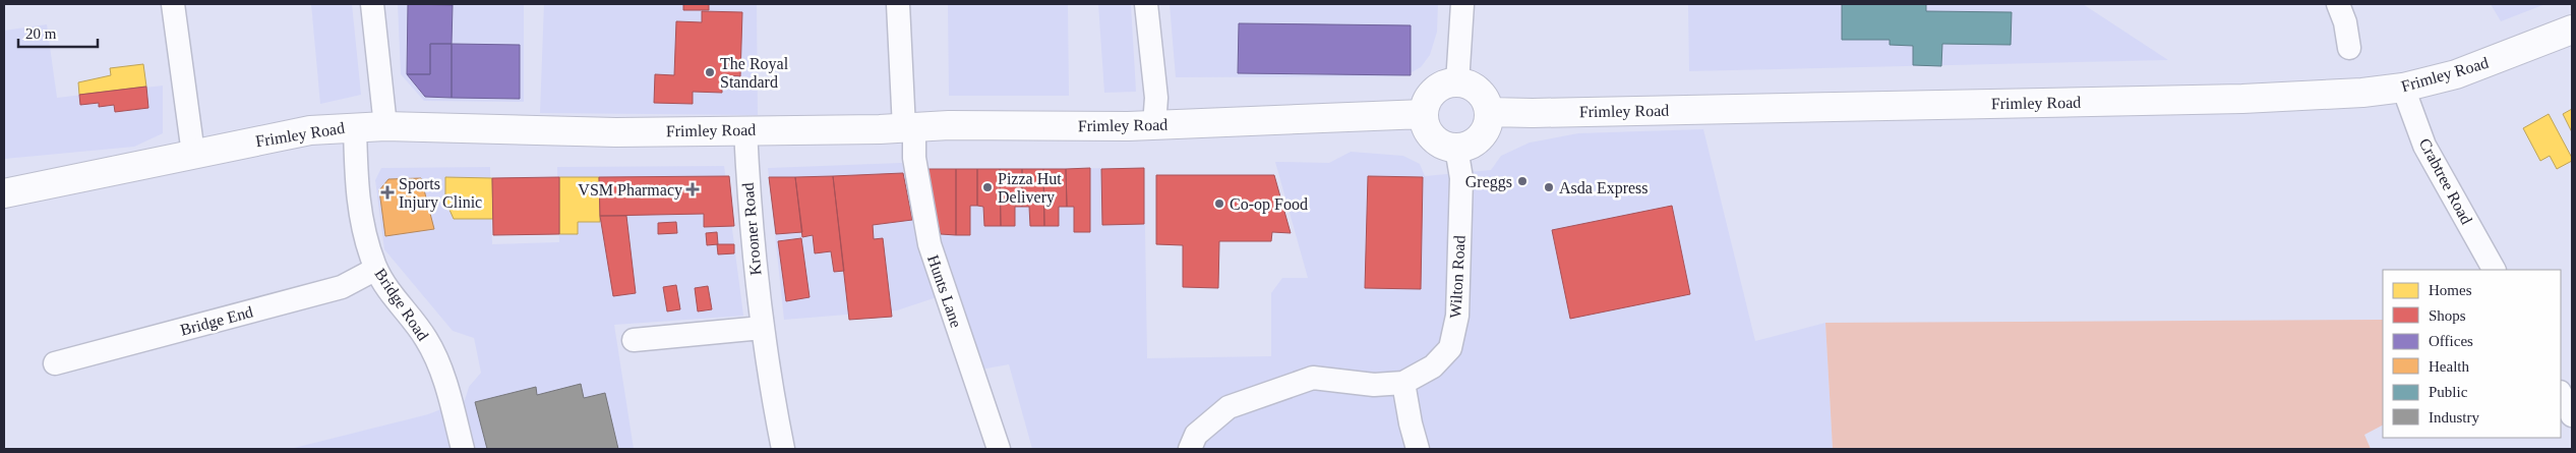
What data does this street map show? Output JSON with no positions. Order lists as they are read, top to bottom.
{
  "streets": {
    "main road": ["Frimley Road"],
    "street": [
      "Crabtree Road",
      "Krooner Road",
      "Wilton Road",
      "Hunts Lane",
      "Bridge Road",
      "Bridge End"
    ]
  },
  "crossings": [
    ["Frimley Road", "Crabtree Road"],
    ["Frimley Road", "Krooner Road"],
    ["Frimley Road", "Wilton Road"],
    ["Frimley Road", "Hunts Lane"],
    ["Frimley Road", "Bridge Road"],
    ["Bridge Road", "Bridge End"]
  ],
  "places": {
    "other": [
      "The Royal Standard",
      "Greggs",
      "Pizza Hut Delivery",
      "Asda Express",
      "Co-op Food"
    ],
    "health": ["VSM Pharmacy", "Sports Injury Clinic"]
  },
  "legend": [
    "Homes",
    "Shops",
    "Offices",
    "Health",
    "Public",
    "Industry"
  ],
  "scale_bar": "20 m"
}
